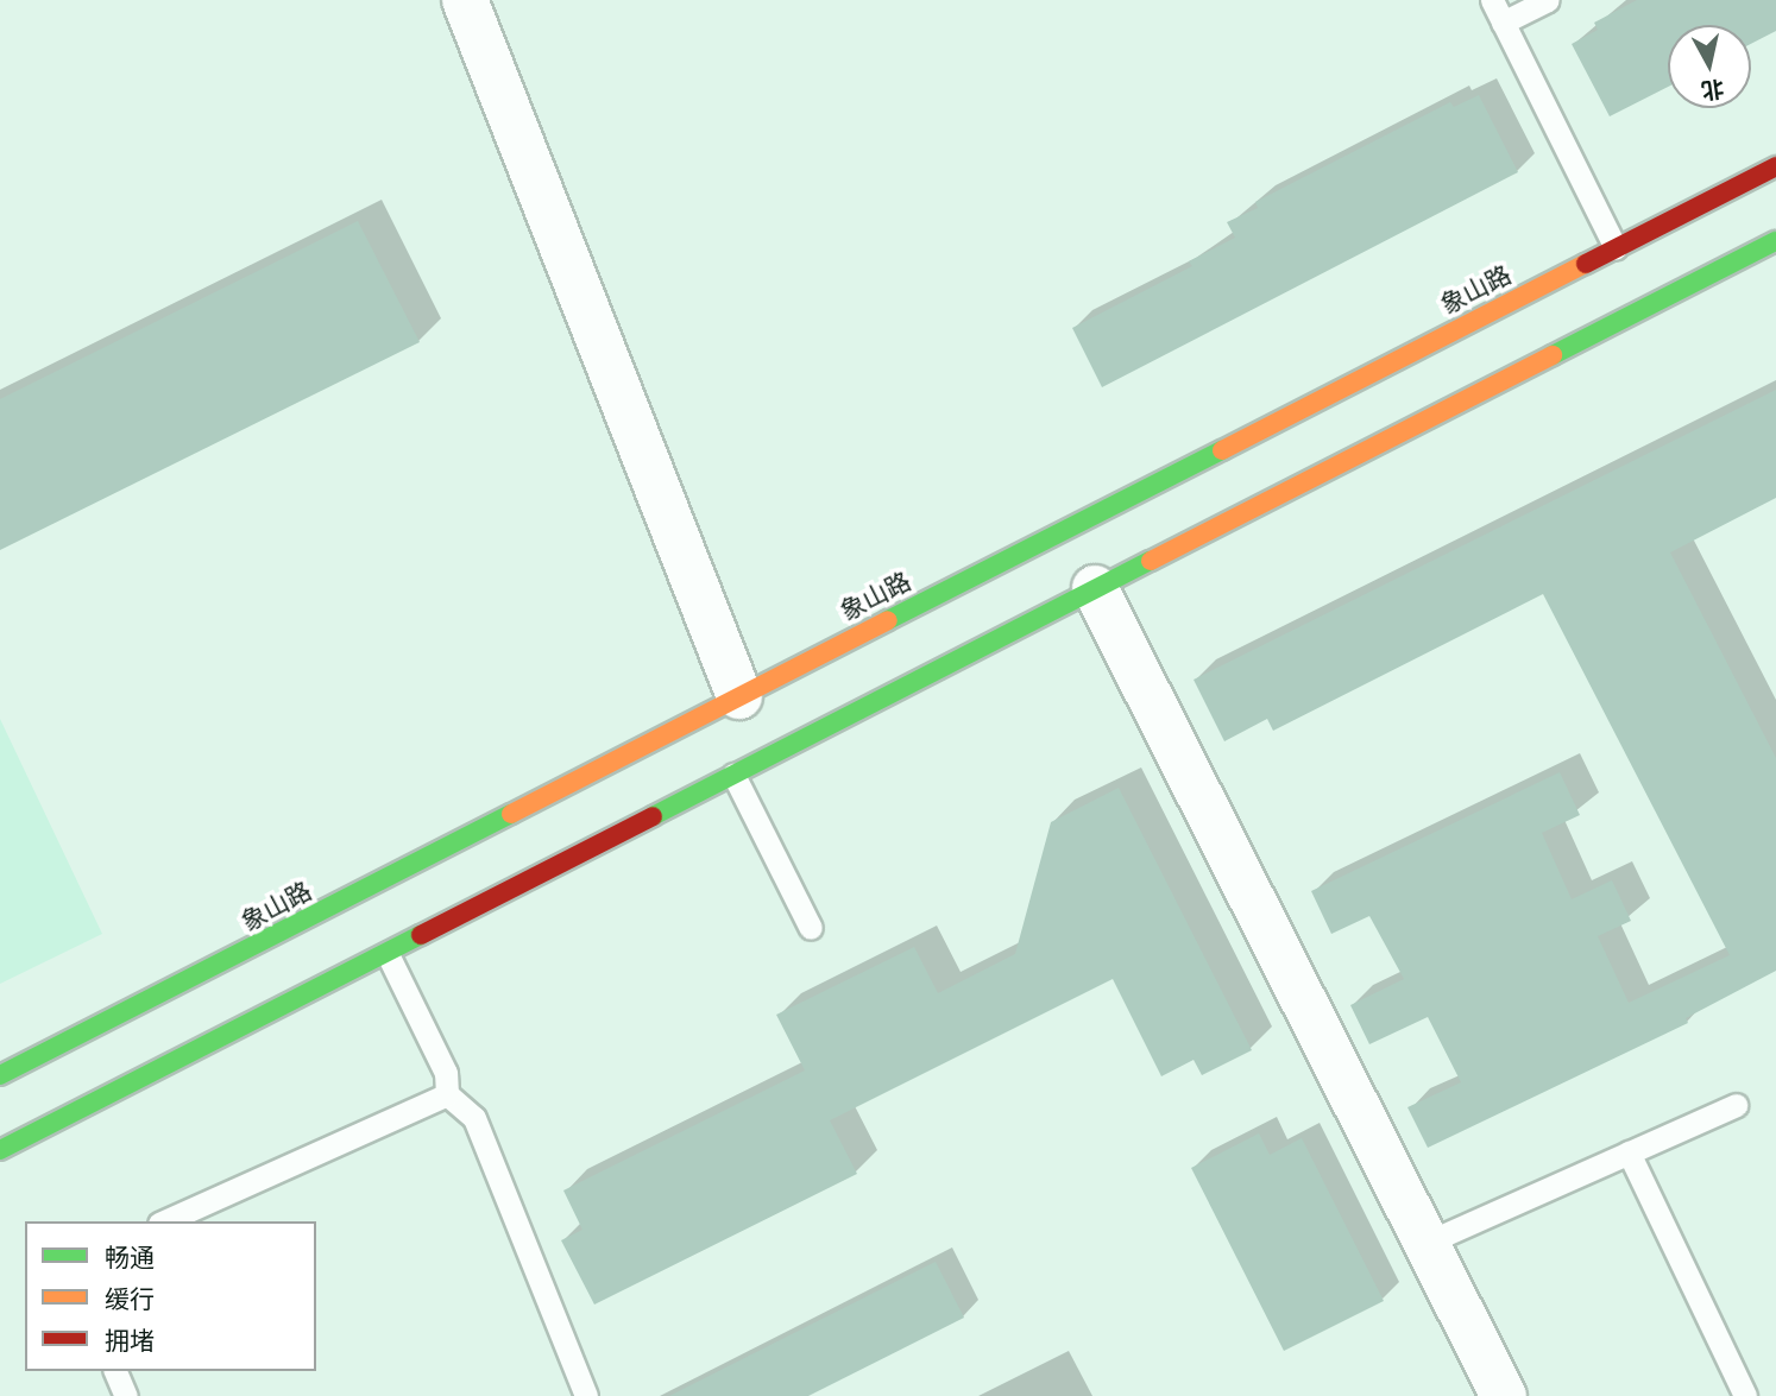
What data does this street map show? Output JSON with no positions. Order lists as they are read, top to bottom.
{
  "streets": {
    "street": ["象山路"]
  },
  "legend": ["畅通", "缓行", "拥堵"],
  "north": "bottom"
}
